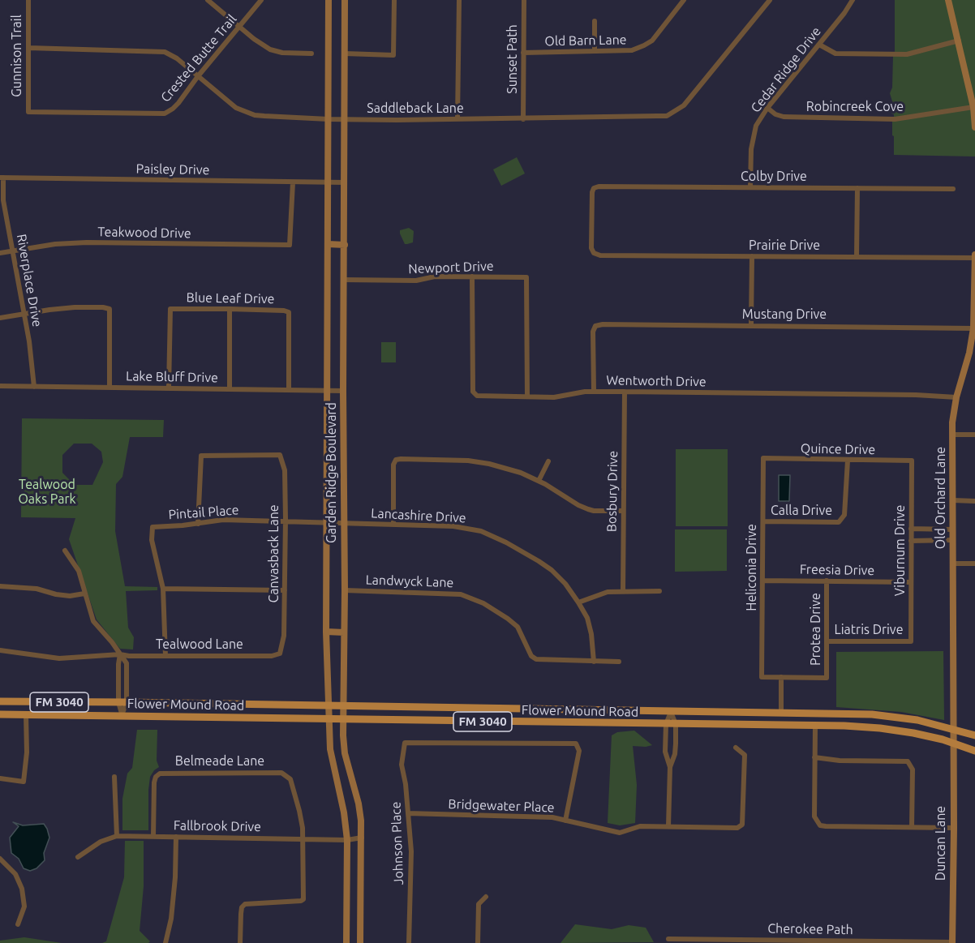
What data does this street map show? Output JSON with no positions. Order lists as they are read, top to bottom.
{
  "streets": {
    "main road": [
      "Garden Ridge Boulevard",
      "Old Orchard Lane",
      "FM 3040",
      "Flower Mound Road",
      "Duncan Lane"
    ],
    "street": [
      "Old Barn Lane",
      "Gunnison Trail",
      "Crested Butte Trail",
      "Sunset Path",
      "Cedar Ridge Drive",
      "Robincreek Cove",
      "Saddleback Lane",
      "Paisley Drive",
      "Colby Drive",
      "Teakwood Drive",
      "Prairie Drive",
      "Newport Drive",
      "Riverplace Drive",
      "Blue Leaf Drive",
      "Mustang Drive",
      "Lake Bluff Drive",
      "Wentworth Drive",
      "Quince Drive",
      "Bosbury Drive",
      "Calla Drive",
      "Pintail Place",
      "Lancashire Drive",
      "Viburnum Drive",
      "Canvasback Lane",
      "Heliconia Drive",
      "Freesia Drive",
      "Landwyck Lane",
      "Protea Drive",
      "Liatris Drive",
      "Tealwood Lane",
      "Belmeade Lane",
      "Bridgewater Place",
      "Fallbrook Drive",
      "Johnson Place",
      "Cherokee Path"
    ]
  },
  "crossings": [
    ["Old Barn Lane", "Sunset Path"],
    ["Gunnison Trail", "Crested Butte Trail"],
    ["Gunnison Trail", "Saddleback Lane"],
    ["Crested Butte Trail", "Saddleback Lane"],
    ["Sunset Path", "Saddleback Lane"],
    ["Cedar Ridge Drive", "Robincreek Cove"],
    ["Cedar Ridge Drive", "Colby Drive"],
    ["Saddleback Lane", "Garden Ridge Boulevard"],
    ["Paisley Drive", "Teakwood Drive"],
    ["Paisley Drive", "Riverplace Drive"],
    ["Paisley Drive", "Garden Ridge Boulevard"],
    ["Colby Drive", "Prairie Drive"],
    ["Teakwood Drive", "Riverplace Drive"],
    ["Prairie Drive", "Old Orchard Lane"],
    ["Newport Drive", "Wentworth Drive"],
    ["Newport Drive", "Garden Ridge Boulevard"],
    ["Riverplace Drive", "Lake Bluff Drive"],
    ["Blue Leaf Drive", "Lake Bluff Drive"],
    ["Mustang Drive", "Wentworth Drive"],
    ["Mustang Drive", "Old Orchard Lane"],
    ["Lake Bluff Drive", "Garden Ridge Boulevard"],
    ["Wentworth Drive", "Bosbury Drive"],
    ["Wentworth Drive", "Old Orchard Lane"],
    ["Quince Drive", "Calla Drive"],
    ["Quince Drive", "Viburnum Drive"],
    ["Quince Drive", "Heliconia Drive"],
    ["Garden Ridge Boulevard", "Pintail Place"],
    ["Garden Ridge Boulevard", "Lancashire Drive"],
    ["Garden Ridge Boulevard", "Landwyck Lane"],
    ["Garden Ridge Boulevard", "Flower Mound Road"],
    ["Garden Ridge Boulevard", "Fallbrook Drive"],
    ["Old Orchard Lane", "FM 3040"],
    ["Old Orchard Lane", "Flower Mound Road"],
    ["Old Orchard Lane", "Duncan Lane"],
    ["Calla Drive", "Heliconia Drive"],
    ["Pintail Place", "Lancashire Drive"],
    ["Pintail Place", "Canvasback Lane"],
    ["Lancashire Drive", "Landwyck Lane"],
    ["Viburnum Drive", "Freesia Drive"],
    ["Viburnum Drive", "Liatris Drive"],
    ["Canvasback Lane", "Tealwood Lane"],
    ["Heliconia Drive", "Freesia Drive"],
    ["Heliconia Drive", "Protea Drive"],
    ["Freesia Drive", "Protea Drive"],
    ["Protea Drive", "Liatris Drive"],
    ["FM 3040", "Flower Mound Road"],
    ["FM 3040", "Duncan Lane"],
    ["Flower Mound Road", "Duncan Lane"],
    ["Belmeade Lane", "Fallbrook Drive"],
    ["Bridgewater Place", "Johnson Place"],
    ["Duncan Lane", "Cherokee Path"]
  ],
  "parks": ["Tealwood Oaks Park"]
}
